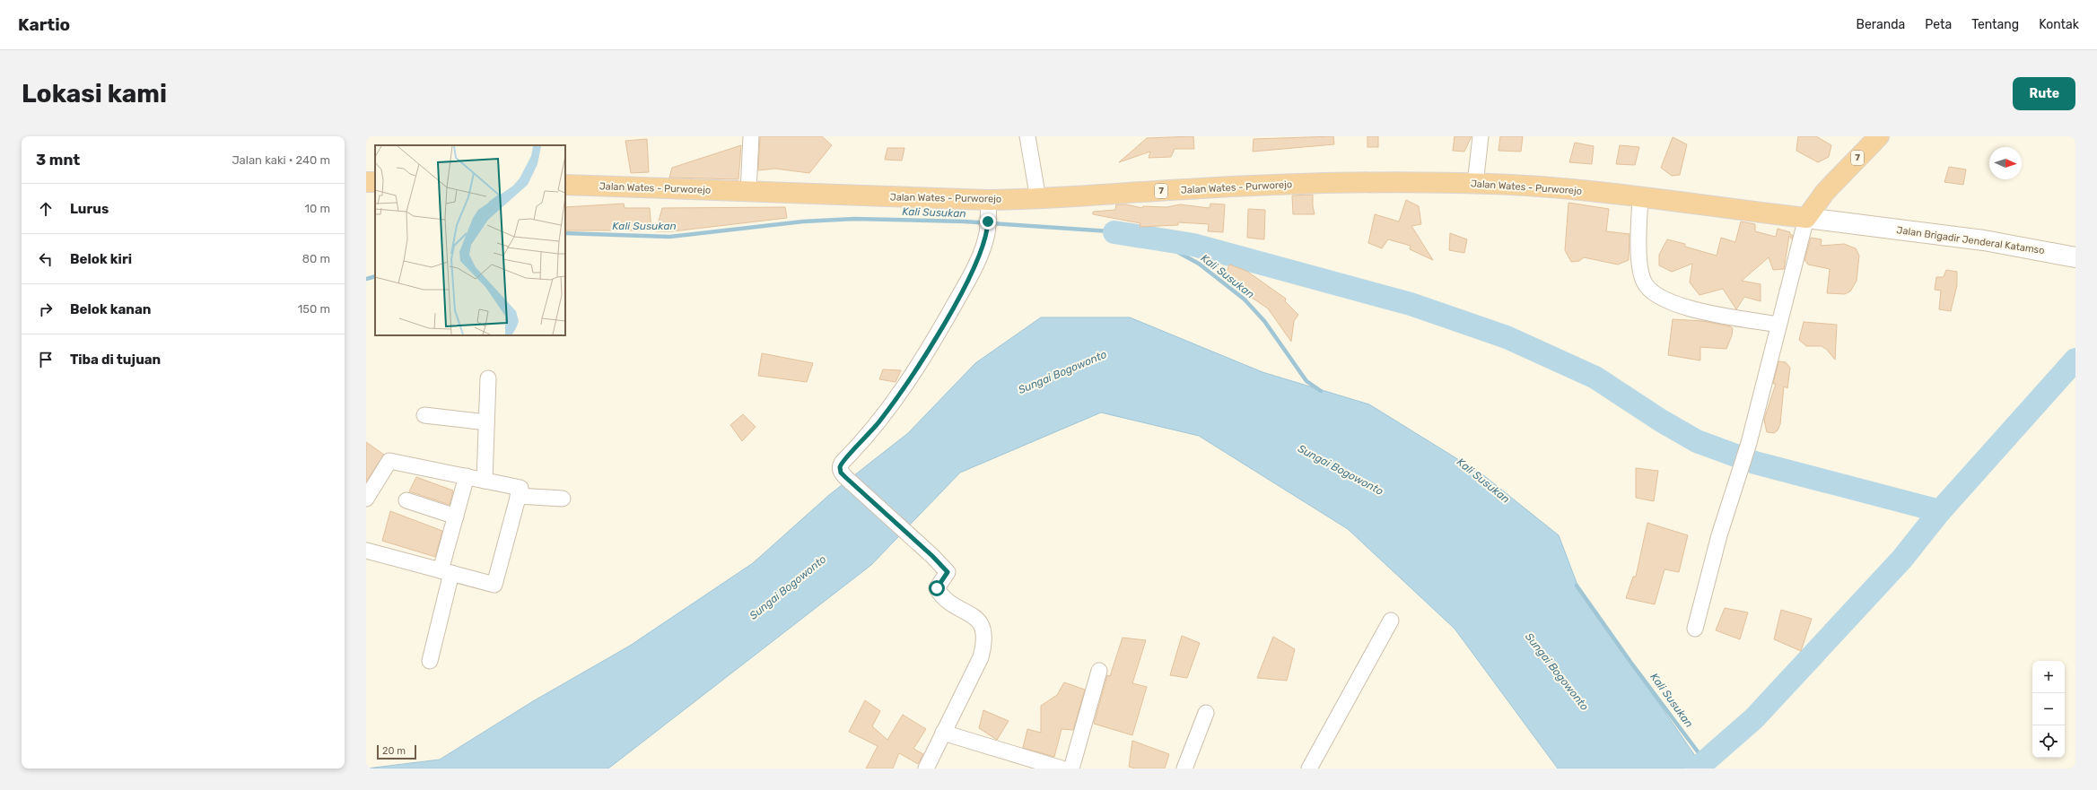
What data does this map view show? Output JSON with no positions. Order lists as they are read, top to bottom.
{
  "streets": {
    "highway": ["7", "Jalan Wates - Purworejo"],
    "main road": ["Jalan Brigadir Jenderal Katamso"]
  },
  "crossings": [
    ["7", "Jalan Wates - Purworejo"],
    ["7", "Jalan Brigadir Jenderal Katamso"],
    ["Jalan Wates - Purworejo", "Jalan Brigadir Jenderal Katamso"]
  ],
  "water": ["Kali Susukan", "Sungai Bogowonto"],
  "scale_bar": "20 m",
  "north": "right",
  "page": {
    "header": "Kartio",
    "nav": [
      "Beranda",
      "Peta",
      "Tentang",
      "Kontak"
    ],
    "buttons": "Rute",
    "title": "Lokasi kami",
    "heading": ["3 mnt", "Jalan kaki · 240 m"],
    "list": [
      ["Lurus", "10 m"],
      ["Belok kiri", "80 m"],
      ["Belok kanan", "150 m"],
      "Tiba di tujuan"
    ],
    "map_buttons": ["+", "−"],
    "scale": "20 m"
  }
}
